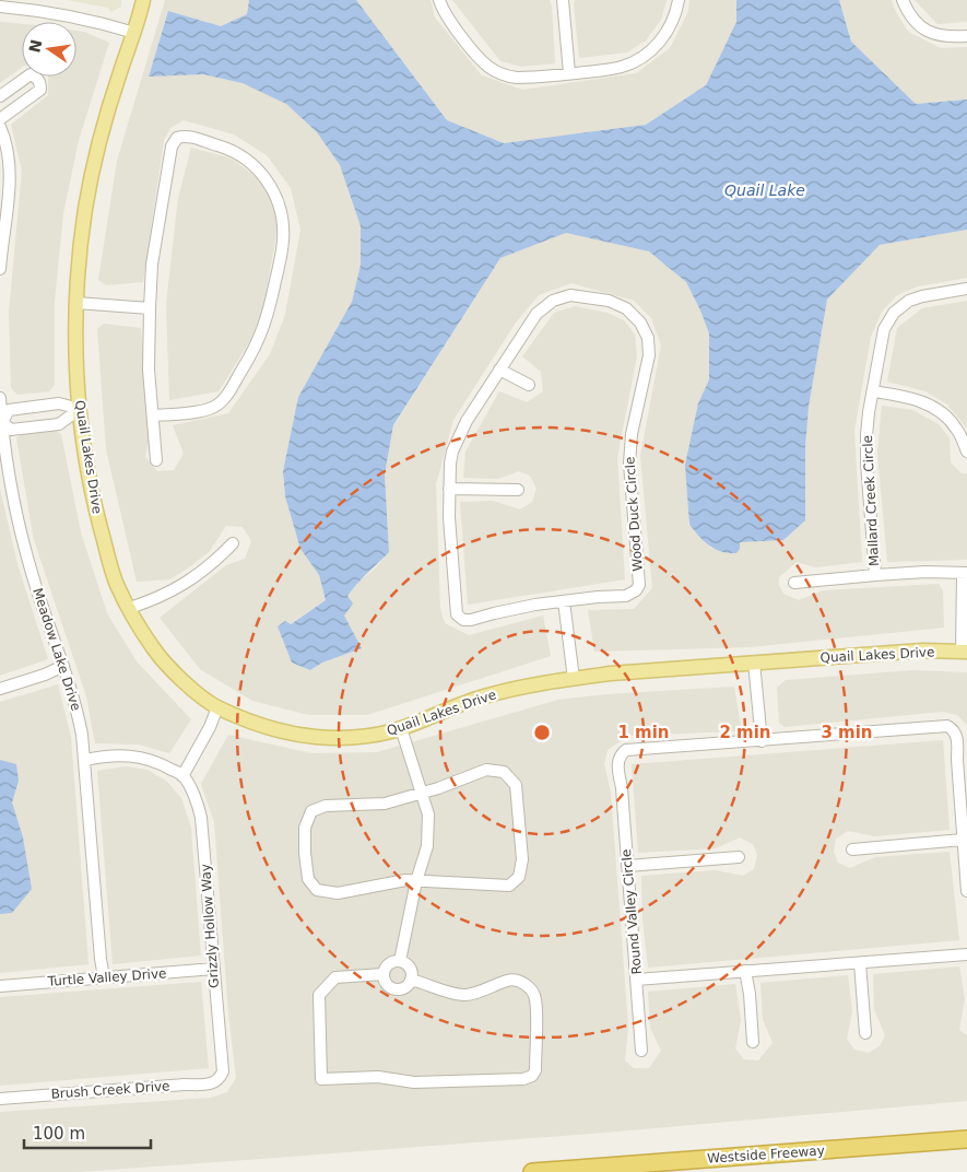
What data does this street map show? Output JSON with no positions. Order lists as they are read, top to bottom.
{
  "streets": {
    "highway": ["Westside Freeway"],
    "main road": ["Quail Lakes Drive"],
    "street": [
      "Mallard Creek Circle",
      "Wood Duck Circle",
      "Meadow Lake Drive",
      "Round Valley Circle",
      "Grizzly Hollow Way",
      "Turtle Valley Drive",
      "Brush Creek Drive"
    ]
  },
  "crossings": [
    ["Quail Lakes Drive", "Mallard Creek Circle"],
    ["Meadow Lake Drive", "Turtle Valley Drive"],
    ["Grizzly Hollow Way", "Turtle Valley Drive"],
    ["Grizzly Hollow Way", "Brush Creek Drive"]
  ],
  "water": ["Quail Lake"],
  "scale_bar": "100 m",
  "north": "left",
  "rings": ["1 min", "2 min", "3 min"]
}
